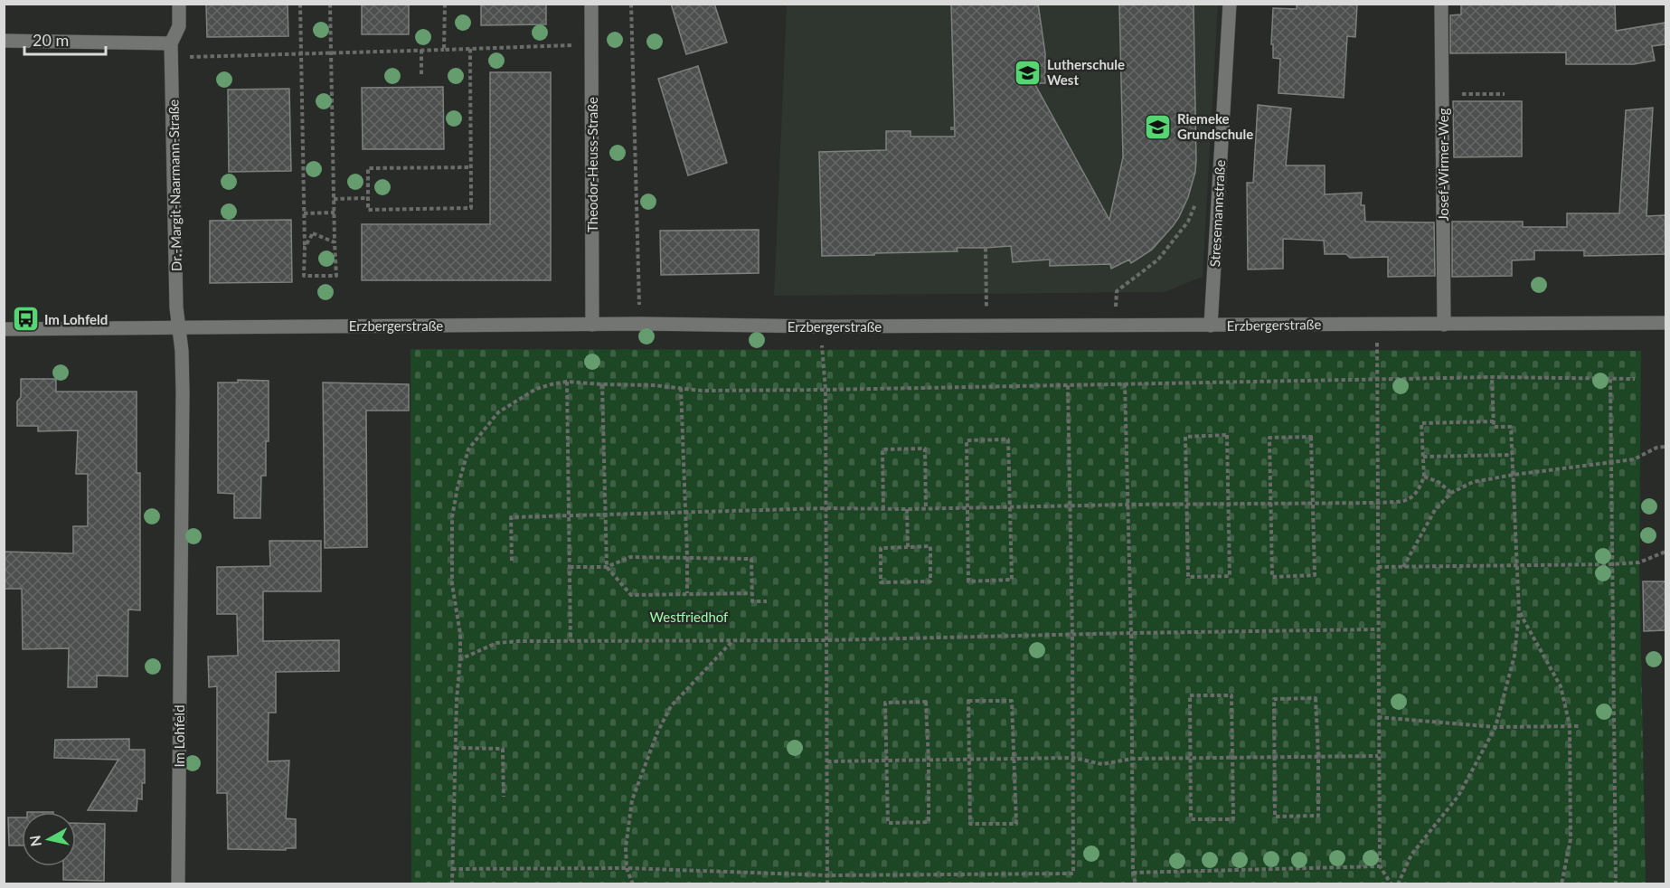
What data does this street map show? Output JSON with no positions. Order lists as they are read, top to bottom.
{
  "streets": {
    "street": [
      "Theodor-Heuss-Straße",
      "Josef-Wirmer-Weg",
      "Dr.-Margit-Naarmann-Straße",
      "Stresemannstraße",
      "Erzbergerstraße",
      "Im Lohfeld"
    ]
  },
  "crossings": [
    ["Theodor-Heuss-Straße", "Erzbergerstraße"],
    ["Josef-Wirmer-Weg", "Erzbergerstraße"],
    ["Dr.-Margit-Naarmann-Straße", "Erzbergerstraße"],
    ["Dr.-Margit-Naarmann-Straße", "Im Lohfeld"],
    ["Stresemannstraße", "Erzbergerstraße"],
    ["Erzbergerstraße", "Im Lohfeld"]
  ],
  "parks": ["Westfriedhof"],
  "places": {
    "school or university": ["Lutherschule West", "Riemeke Grundschule"],
    "bus stop": ["Im Lohfeld"]
  },
  "scale_bar": "20 m",
  "north": "left"
}
